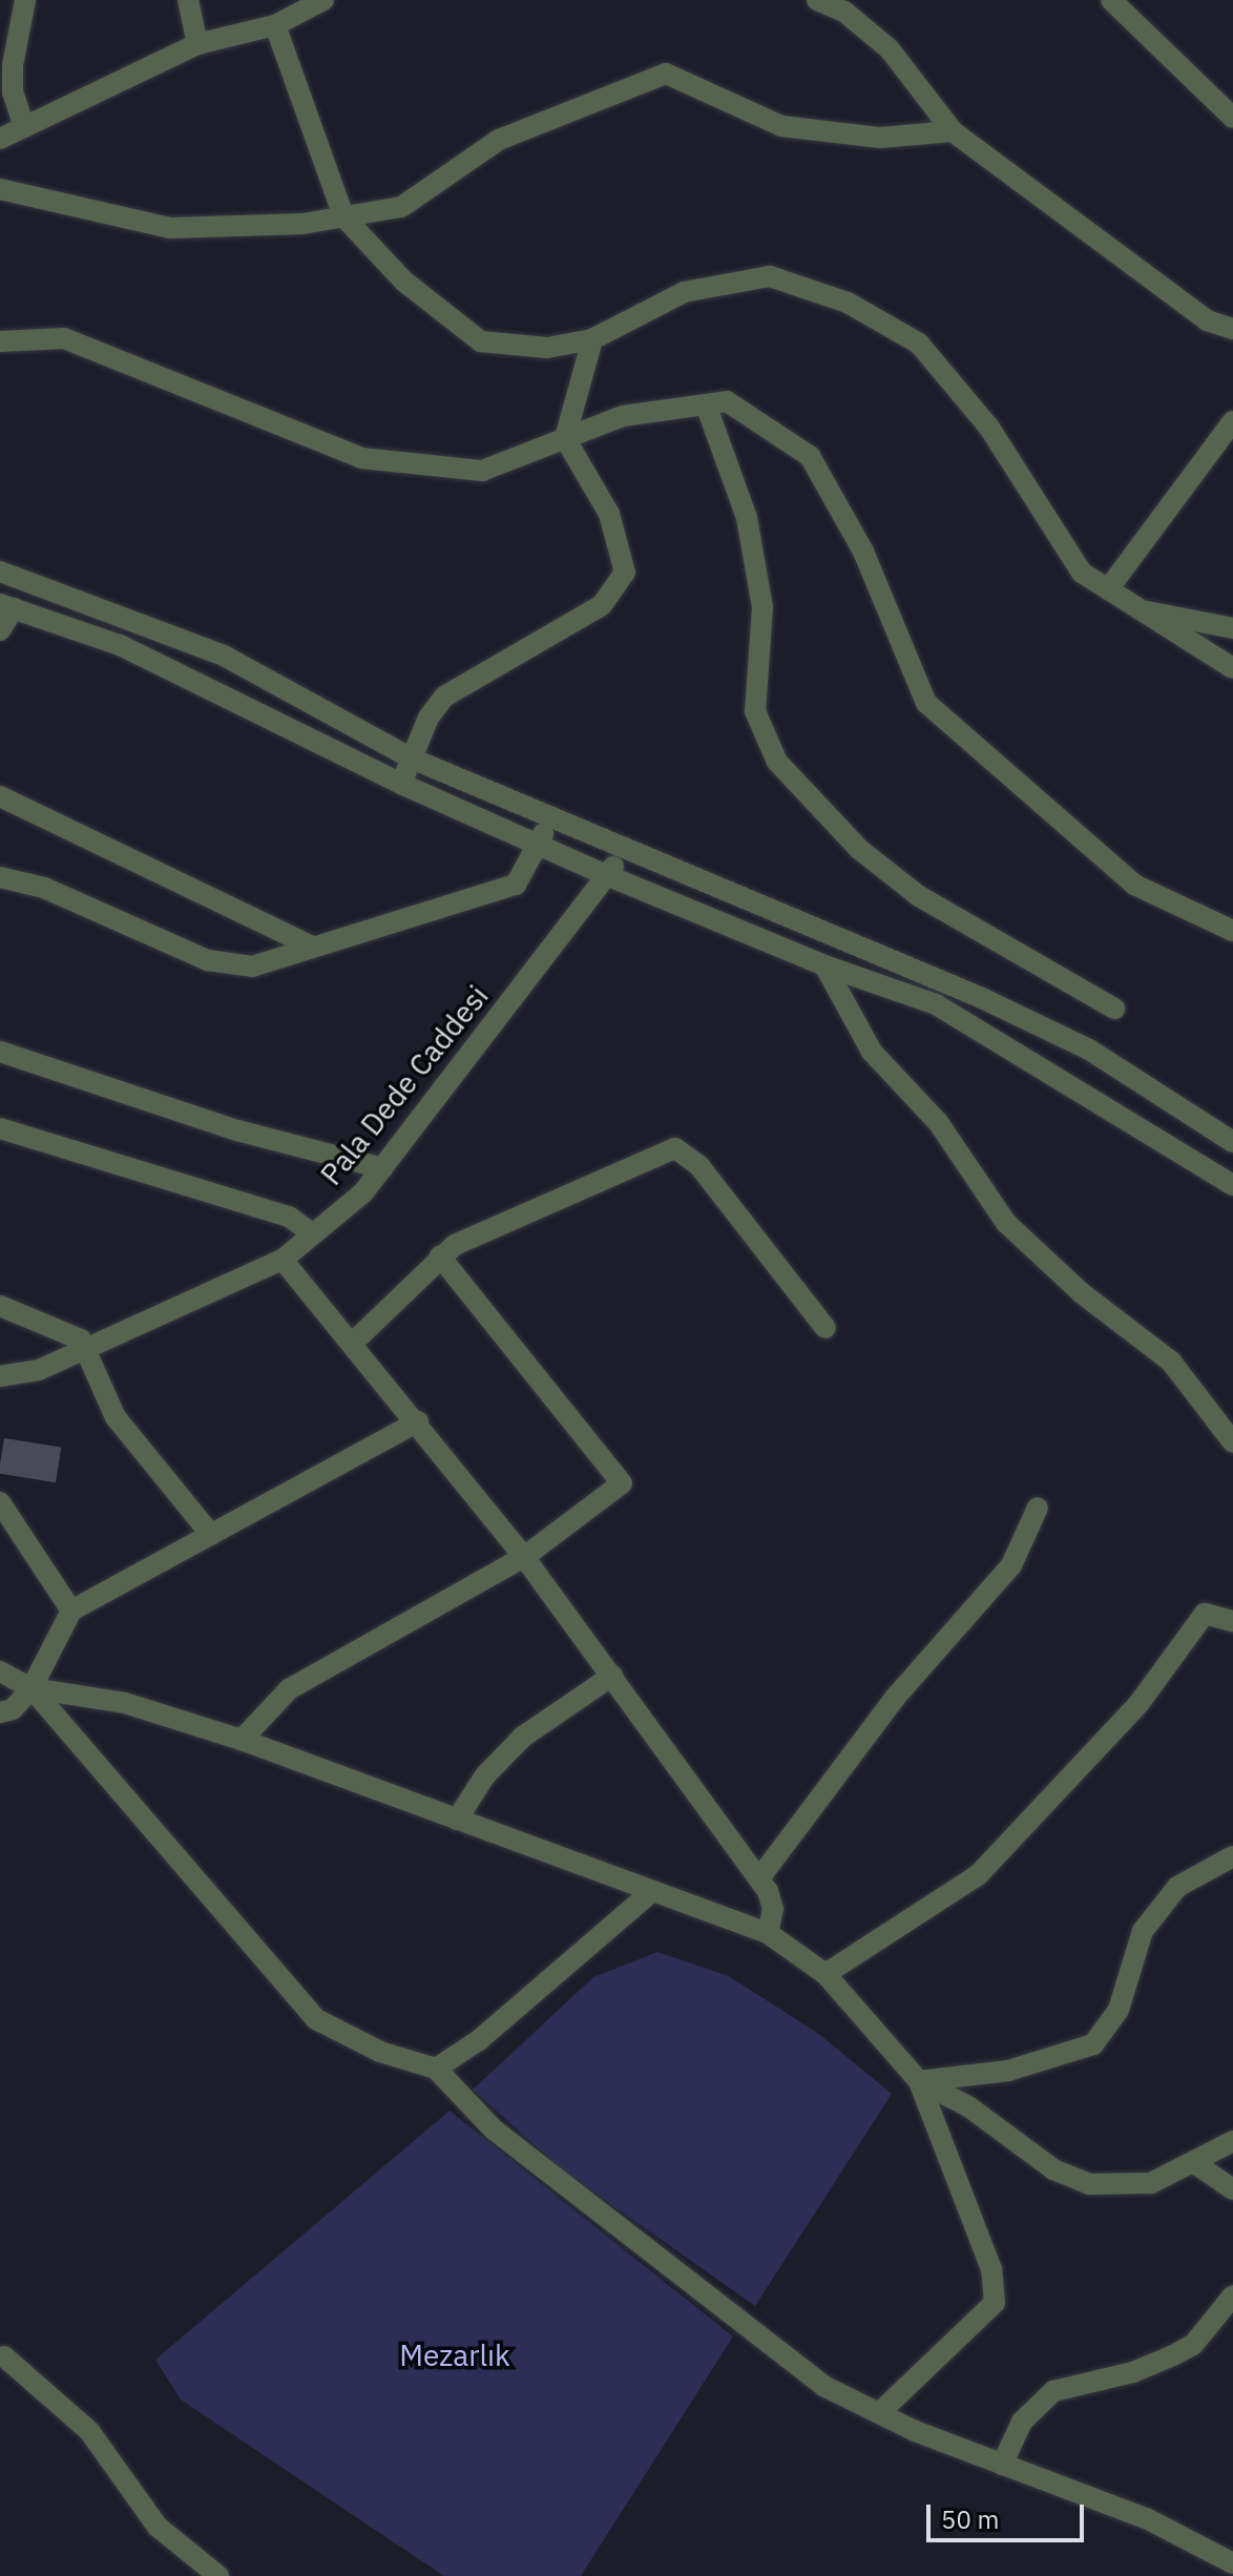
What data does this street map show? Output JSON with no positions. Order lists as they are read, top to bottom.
{
  "streets": {
    "street": ["Pala Dede Caddesi"]
  },
  "parks": ["Mezarlık"],
  "scale_bar": "50 m"
}
